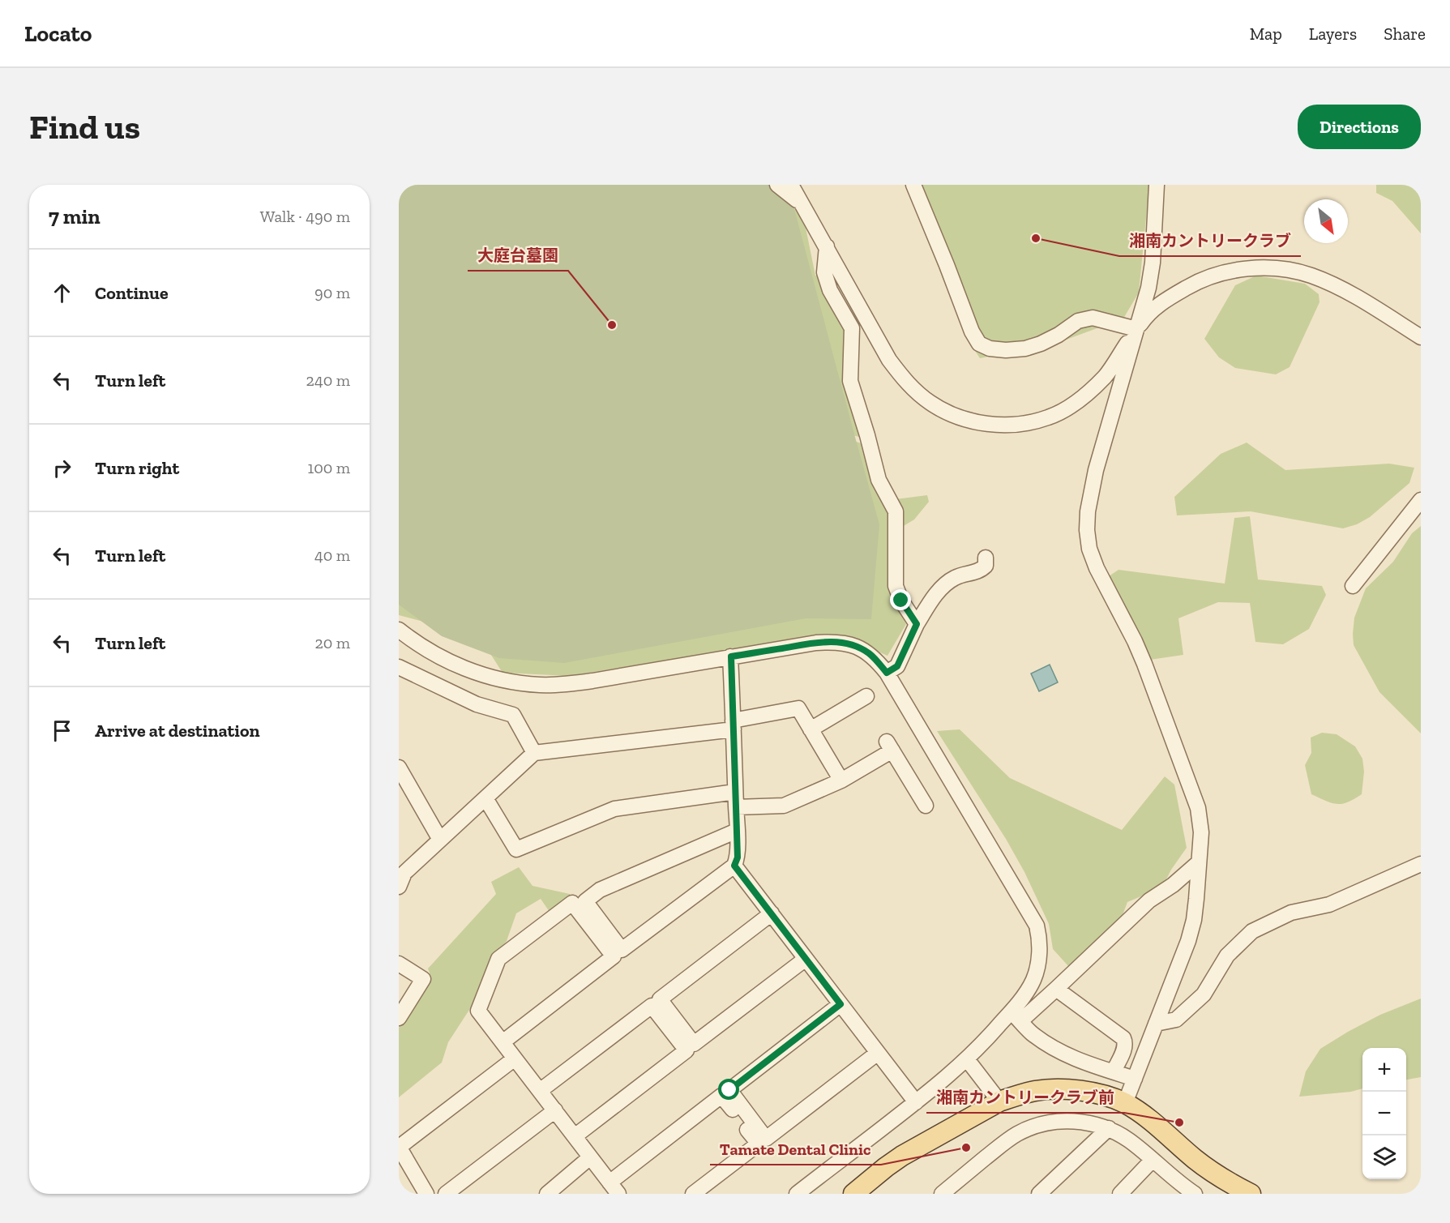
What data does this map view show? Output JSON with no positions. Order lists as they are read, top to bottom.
{
  "places": [
    "湘南カントリークラブ",
    "大庭台墓園",
    "湘南カントリークラブ前",
    "Tamate Dental Clinic"
  ],
  "north": "bottom right",
  "page": {
    "header": "Locato",
    "nav": ["Map", "Layers", "Share"],
    "buttons": "Directions",
    "title": "Find us",
    "heading": ["7 min", "Walk · 490 m"],
    "list": [
      ["Continue", "90 m"],
      ["Turn left", "240 m"],
      ["Turn right", "100 m"],
      ["Turn left", "40 m"],
      ["Turn left", "20 m"],
      "Arrive at destination"
    ],
    "map_buttons": ["+", "−"]
  }
}
